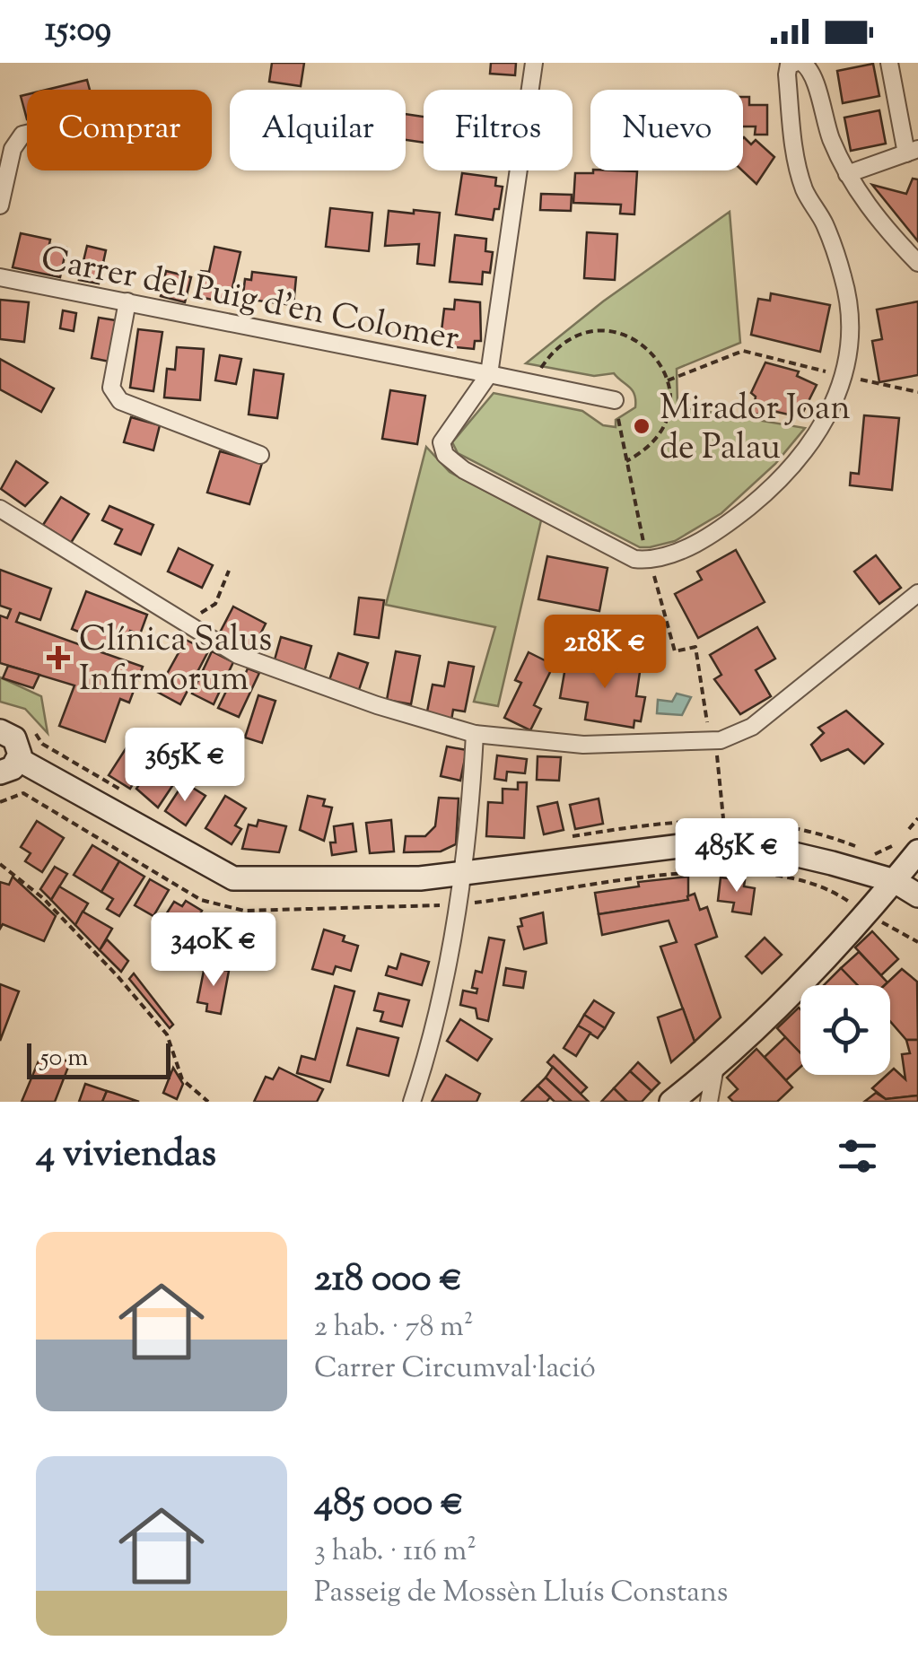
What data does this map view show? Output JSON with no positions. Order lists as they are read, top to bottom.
{
  "streets": {
    "street": ["Carrer del Puig d'en Colomer"]
  },
  "places": {
    "other": ["Mirador Joan de Palau"],
    "health": ["Clínica Salus Infirmorum"]
  },
  "scale_bar": "50 m",
  "page": {
    "status": "15:09",
    "chip": [
      "Comprar",
      "Alquilar",
      "Filtros",
      "Nuevo"
    ],
    "price": [
      "218K €",
      "365K €",
      "485K €",
      "340K €"
    ],
    "scale": "50 m",
    "heading": "4 viviendas",
    "list": [
      {
        "name": "218 000 €",
        "note": "2 hab. · 78 m² · Carrer Circumval·lació"
      },
      {
        "name": "485 000 €",
        "note": "3 hab. · 116 m² · Passeig de Mossèn Lluís Constans"
      }
    ]
  }
}
